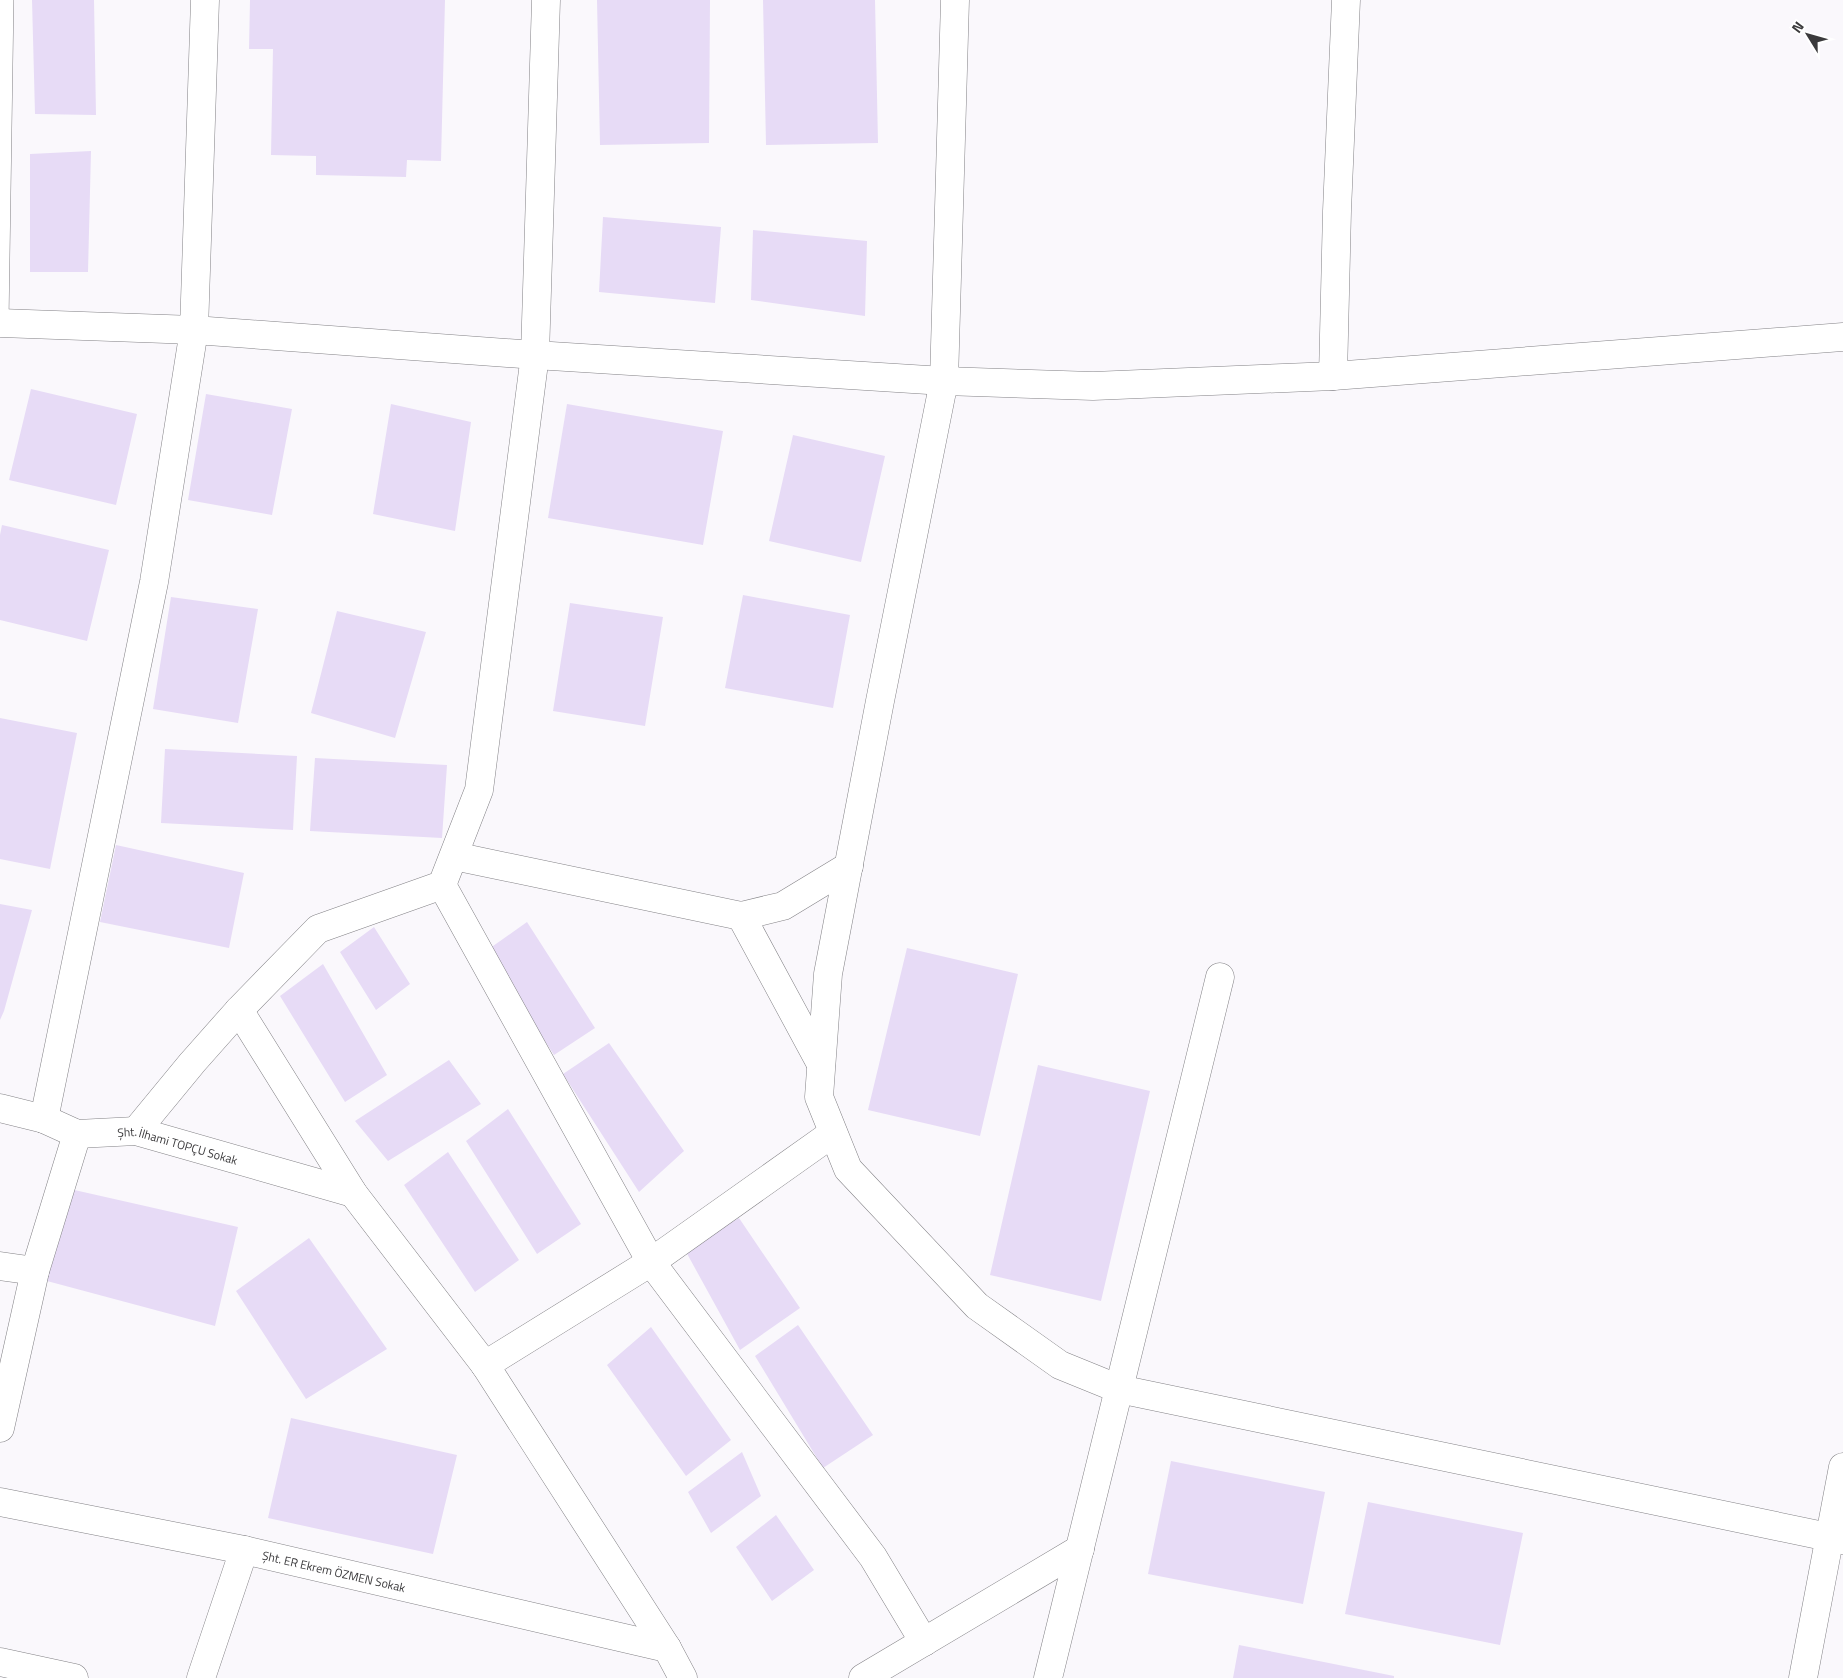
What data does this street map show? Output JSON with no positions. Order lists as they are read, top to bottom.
{
  "streets": {
    "street": ["Şht. İlhami TOPÇU Sokak", "Şht. ER Ekrem ÖZMEN Sokak"]
  },
  "north": "top left"
}
